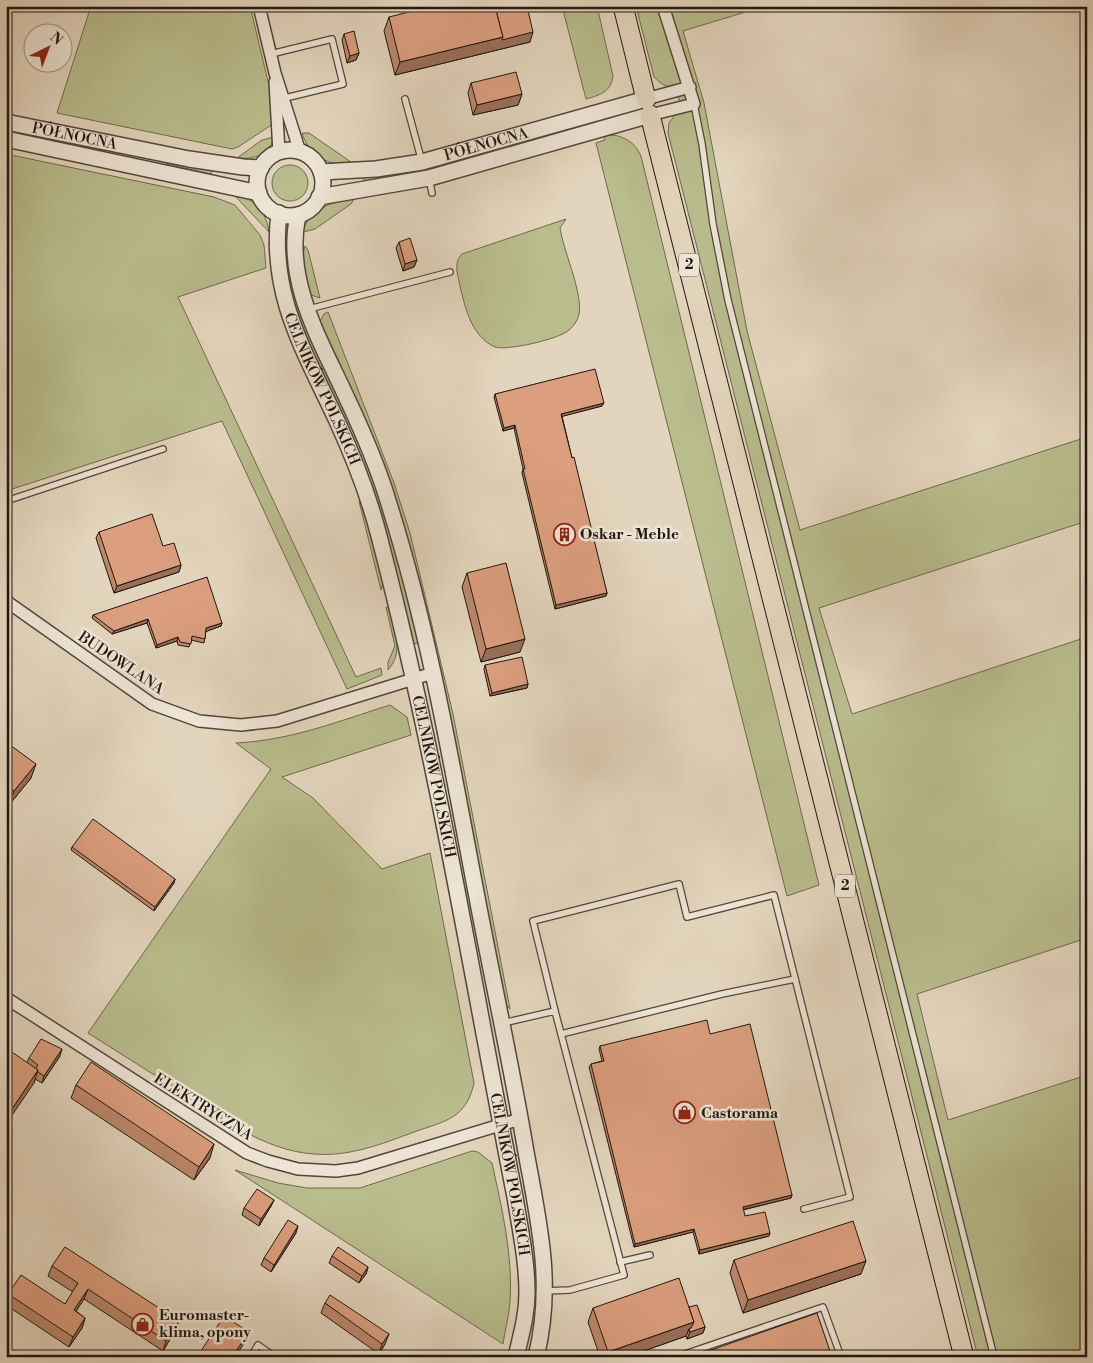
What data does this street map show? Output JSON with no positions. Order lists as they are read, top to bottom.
{
  "streets": {
    "highway": ["2"],
    "street": [
      "PÓŁNOCNA",
      "CELNIKÓW POLSKICH",
      "BUDOWLANA",
      "ELEKTRYCZNA"
    ]
  },
  "crossings": [
    ["PÓŁNOCNA", "2"],
    ["PÓŁNOCNA", "CELNIKÓW POLSKICH"],
    ["CELNIKÓW POLSKICH", "BUDOWLANA"],
    ["CELNIKÓW POLSKICH", "ELEKTRYCZNA"]
  ],
  "places": {
    "building": ["Oskar - Meble"],
    "shop": ["Castorama", "Euromaster- klima, opony"]
  },
  "north": "top right"
}
